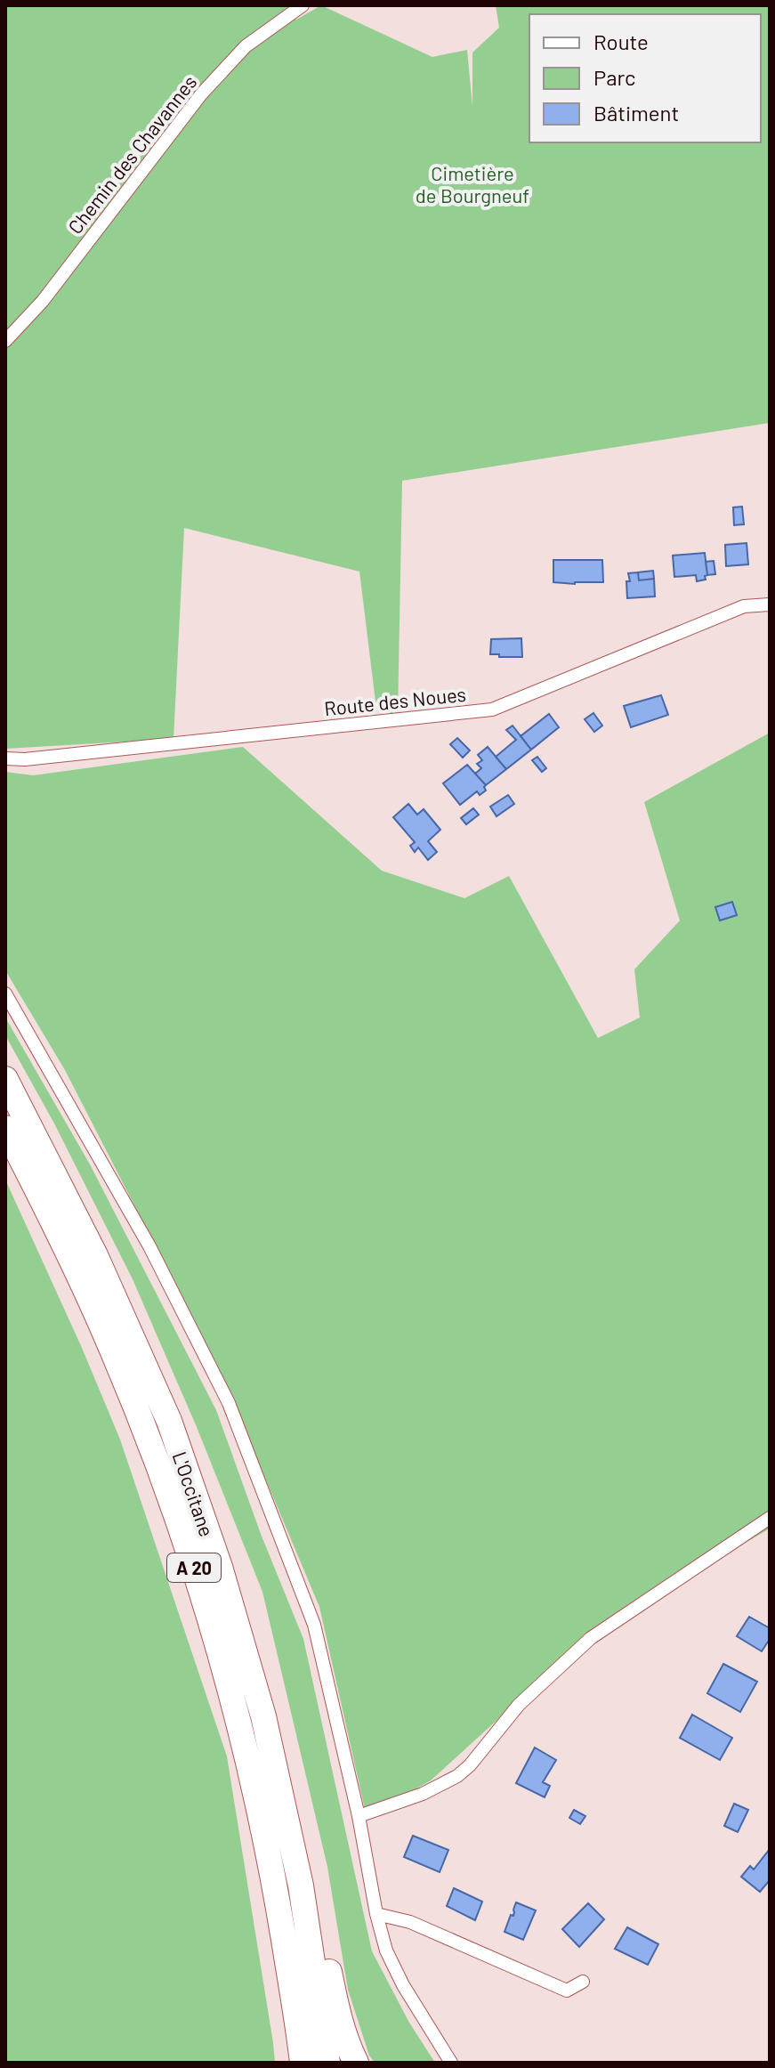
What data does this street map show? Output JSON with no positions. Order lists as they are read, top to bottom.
{
  "streets": {
    "highway": ["L'Occitane", "A 20"],
    "street": ["Chemin des Chavannes", "Route des Noues"]
  },
  "parks": ["Cimetière de Bourgneuf"],
  "legend": ["Route", "Parc", "Bâtiment"]
}
